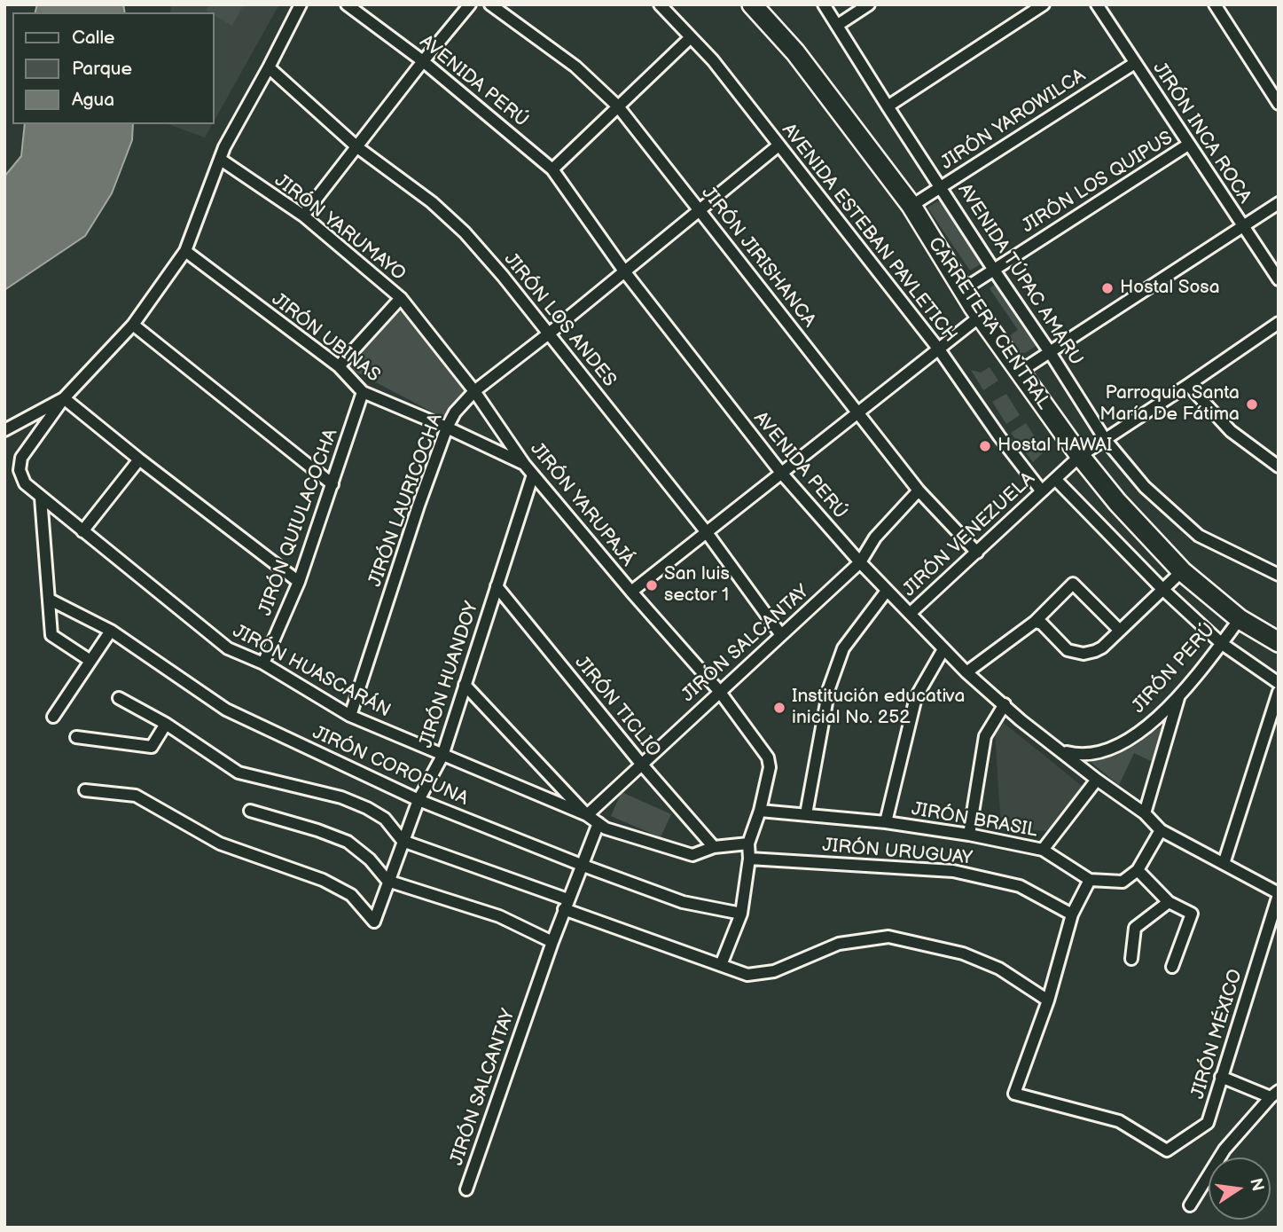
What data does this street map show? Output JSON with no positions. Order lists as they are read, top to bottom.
{
  "streets": {
    "highway": ["CARRETERA CENTRAL"],
    "street": [
      "AVENIDA PERÚ",
      "JIRÓN YAROWILCA",
      "JIRÓN INCA ROCA",
      "JIRÓN LOS QUIPUS",
      "JIRÓN YARUMAYO",
      "AVENIDA ESTEBAN PAVLETICH",
      "JIRÓN JIRISHANCA",
      "AVENIDA TÚPAC AMARU",
      "JIRÓN LOS ANDES",
      "JIRÓN UBINAS",
      "JIRÓN LAURICOCHA",
      "JIRÓN YARUPAJÁ",
      "JIRÓN QUIULACOCHA",
      "JIRÓN VENEZUELA",
      "JIRÓN SALCANTAY",
      "JIRÓN PERÚ",
      "JIRÓN HUASCARÁN",
      "JIRÓN HUANDOY",
      "JIRÓN TICLIO",
      "JIRÓN COROPUNA",
      "JIRÓN BRASIL",
      "JIRÓN URUGUAY",
      "JIRÓN MÉXICO"
    ]
  },
  "crossings": [
    ["AVENIDA PERÚ", "JIRÓN LAURICOCHA"],
    ["AVENIDA PERÚ", "JIRÓN VENEZUELA"],
    ["AVENIDA PERÚ", "JIRÓN SALCANTAY"],
    ["AVENIDA PERÚ", "JIRÓN PERÚ"],
    ["AVENIDA PERÚ", "JIRÓN MÉXICO"],
    ["JIRÓN YAROWILCA", "JIRÓN INCA ROCA"],
    ["JIRÓN YAROWILCA", "AVENIDA TÚPAC AMARU"],
    ["JIRÓN YAROWILCA", "CARRETERA CENTRAL"],
    ["JIRÓN INCA ROCA", "JIRÓN LOS QUIPUS"],
    ["JIRÓN LOS QUIPUS", "AVENIDA TÚPAC AMARU"],
    ["JIRÓN LOS QUIPUS", "CARRETERA CENTRAL"],
    ["JIRÓN YARUMAYO", "JIRÓN LAURICOCHA"],
    ["JIRÓN YARUMAYO", "JIRÓN YARUPAJÁ"],
    ["AVENIDA ESTEBAN PAVLETICH", "JIRÓN LAURICOCHA"],
    ["AVENIDA ESTEBAN PAVLETICH", "JIRÓN VENEZUELA"],
    ["JIRÓN JIRISHANCA", "JIRÓN LAURICOCHA"],
    ["JIRÓN JIRISHANCA", "JIRÓN VENEZUELA"],
    ["JIRÓN JIRISHANCA", "JIRÓN SALCANTAY"],
    ["AVENIDA TÚPAC AMARU", "JIRÓN VENEZUELA"],
    ["JIRÓN LOS ANDES", "JIRÓN LAURICOCHA"],
    ["JIRÓN LOS ANDES", "JIRÓN SALCANTAY"],
    ["CARRETERA CENTRAL", "JIRÓN VENEZUELA"],
    ["CARRETERA CENTRAL", "JIRÓN PERÚ"],
    ["JIRÓN UBINAS", "JIRÓN LAURICOCHA"],
    ["JIRÓN UBINAS", "JIRÓN YARUPAJÁ"],
    ["JIRÓN UBINAS", "JIRÓN QUIULACOCHA"],
    ["JIRÓN LAURICOCHA", "JIRÓN YARUPAJÁ"],
    ["JIRÓN LAURICOCHA", "JIRÓN HUASCARÁN"],
    ["JIRÓN YARUPAJÁ", "JIRÓN SALCANTAY"],
    ["JIRÓN YARUPAJÁ", "JIRÓN HUASCARÁN"],
    ["JIRÓN YARUPAJÁ", "JIRÓN HUANDOY"],
    ["JIRÓN YARUPAJÁ", "JIRÓN COROPUNA"],
    ["JIRÓN YARUPAJÁ", "JIRÓN BRASIL"],
    ["JIRÓN YARUPAJÁ", "JIRÓN URUGUAY"],
    ["JIRÓN QUIULACOCHA", "JIRÓN HUASCARÁN"],
    ["JIRÓN SALCANTAY", "JIRÓN HUASCARÁN"],
    ["JIRÓN SALCANTAY", "JIRÓN TICLIO"],
    ["JIRÓN SALCANTAY", "JIRÓN COROPUNA"],
    ["JIRÓN HUASCARÁN", "JIRÓN HUANDOY"],
    ["JIRÓN HUASCARÁN", "JIRÓN TICLIO"],
    ["JIRÓN HUANDOY", "JIRÓN TICLIO"],
    ["JIRÓN HUANDOY", "JIRÓN COROPUNA"]
  ],
  "places": [
    "Hostal Sosa",
    "Parroquia Santa María De Fátima",
    "Hostal HAWAI",
    "San luis sector 1",
    "Institución educativa inicial No. 252"
  ],
  "legend": ["Calle", "Parque", "Agua"],
  "north": "right"
}
